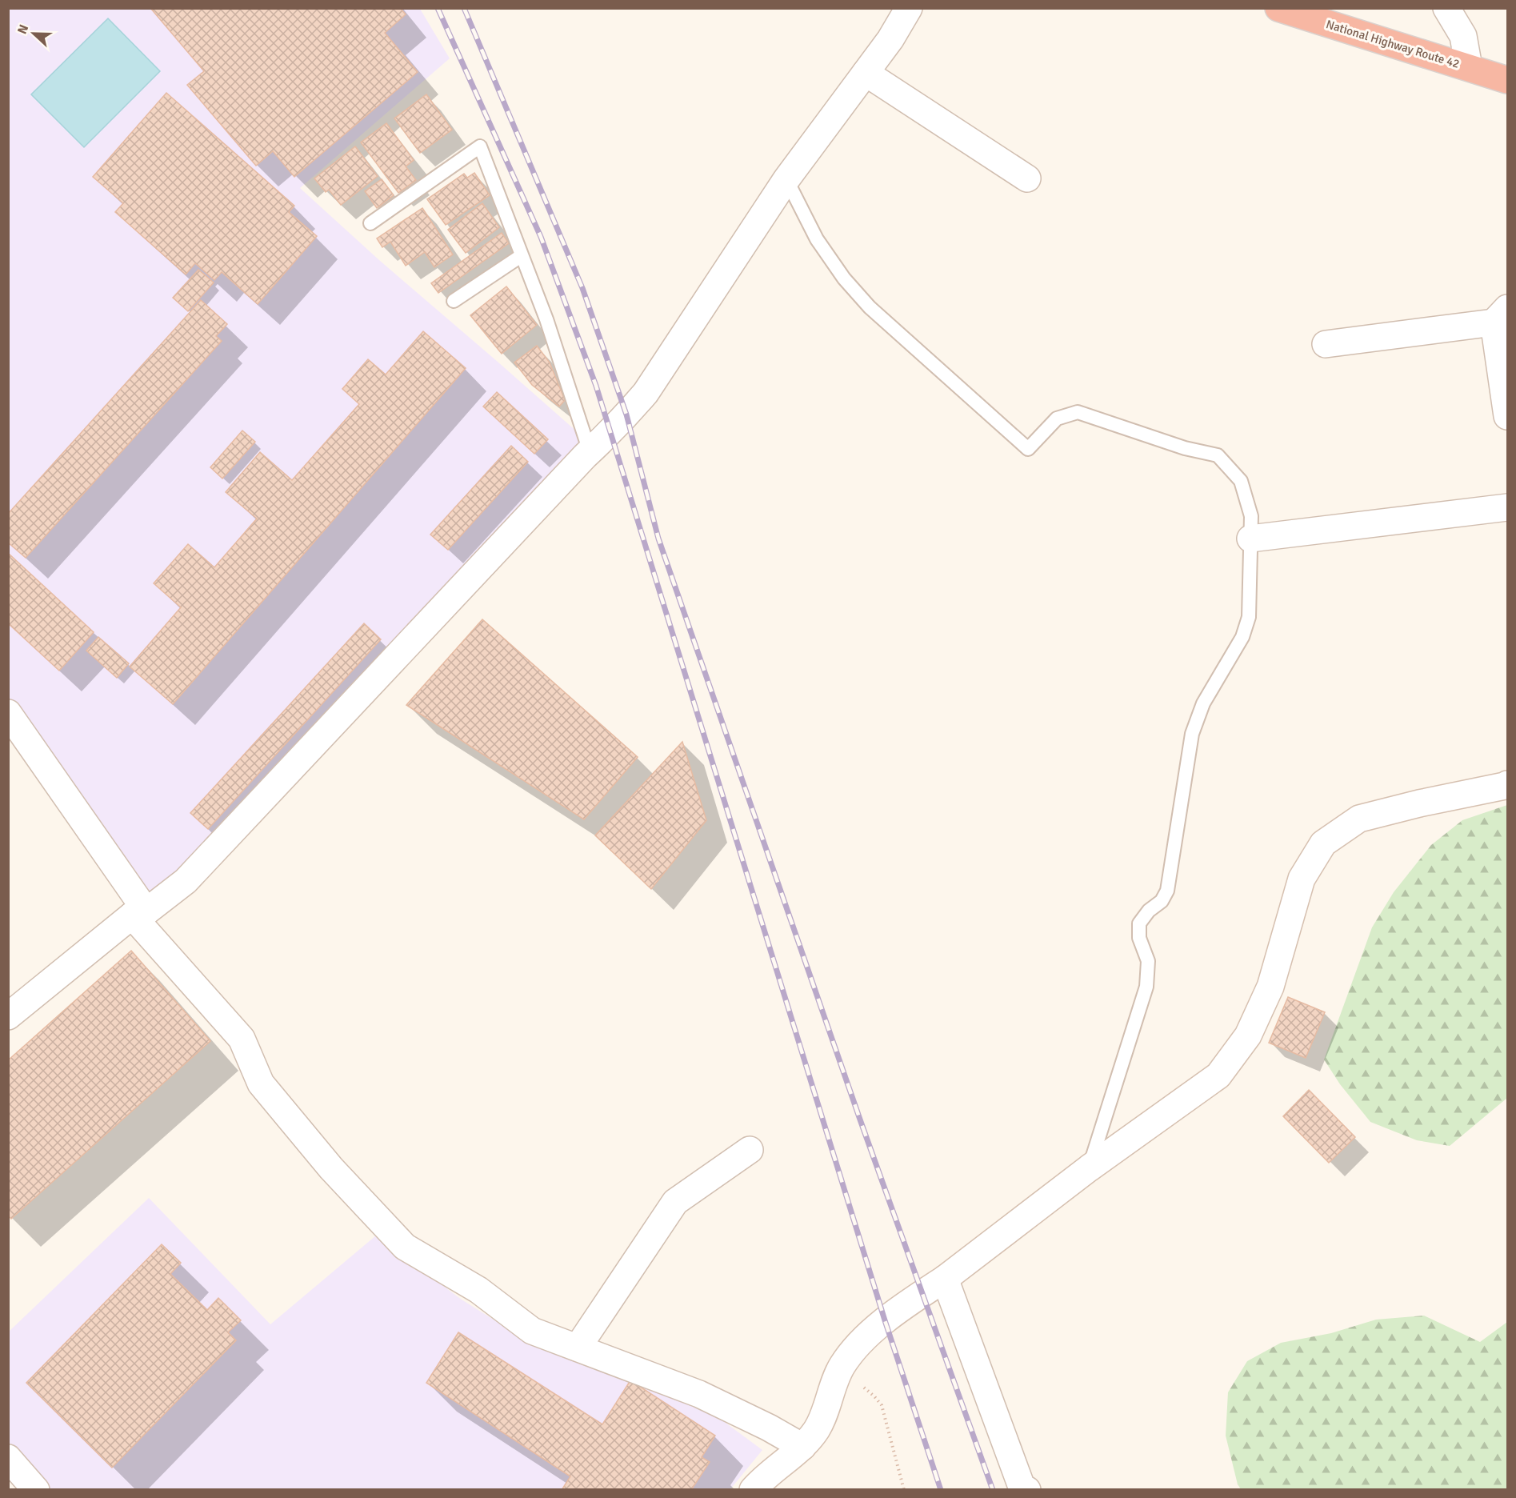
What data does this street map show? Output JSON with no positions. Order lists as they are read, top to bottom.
{
  "streets": {
    "highway": ["National Highway Route 42"]
  },
  "north": "left"
}
